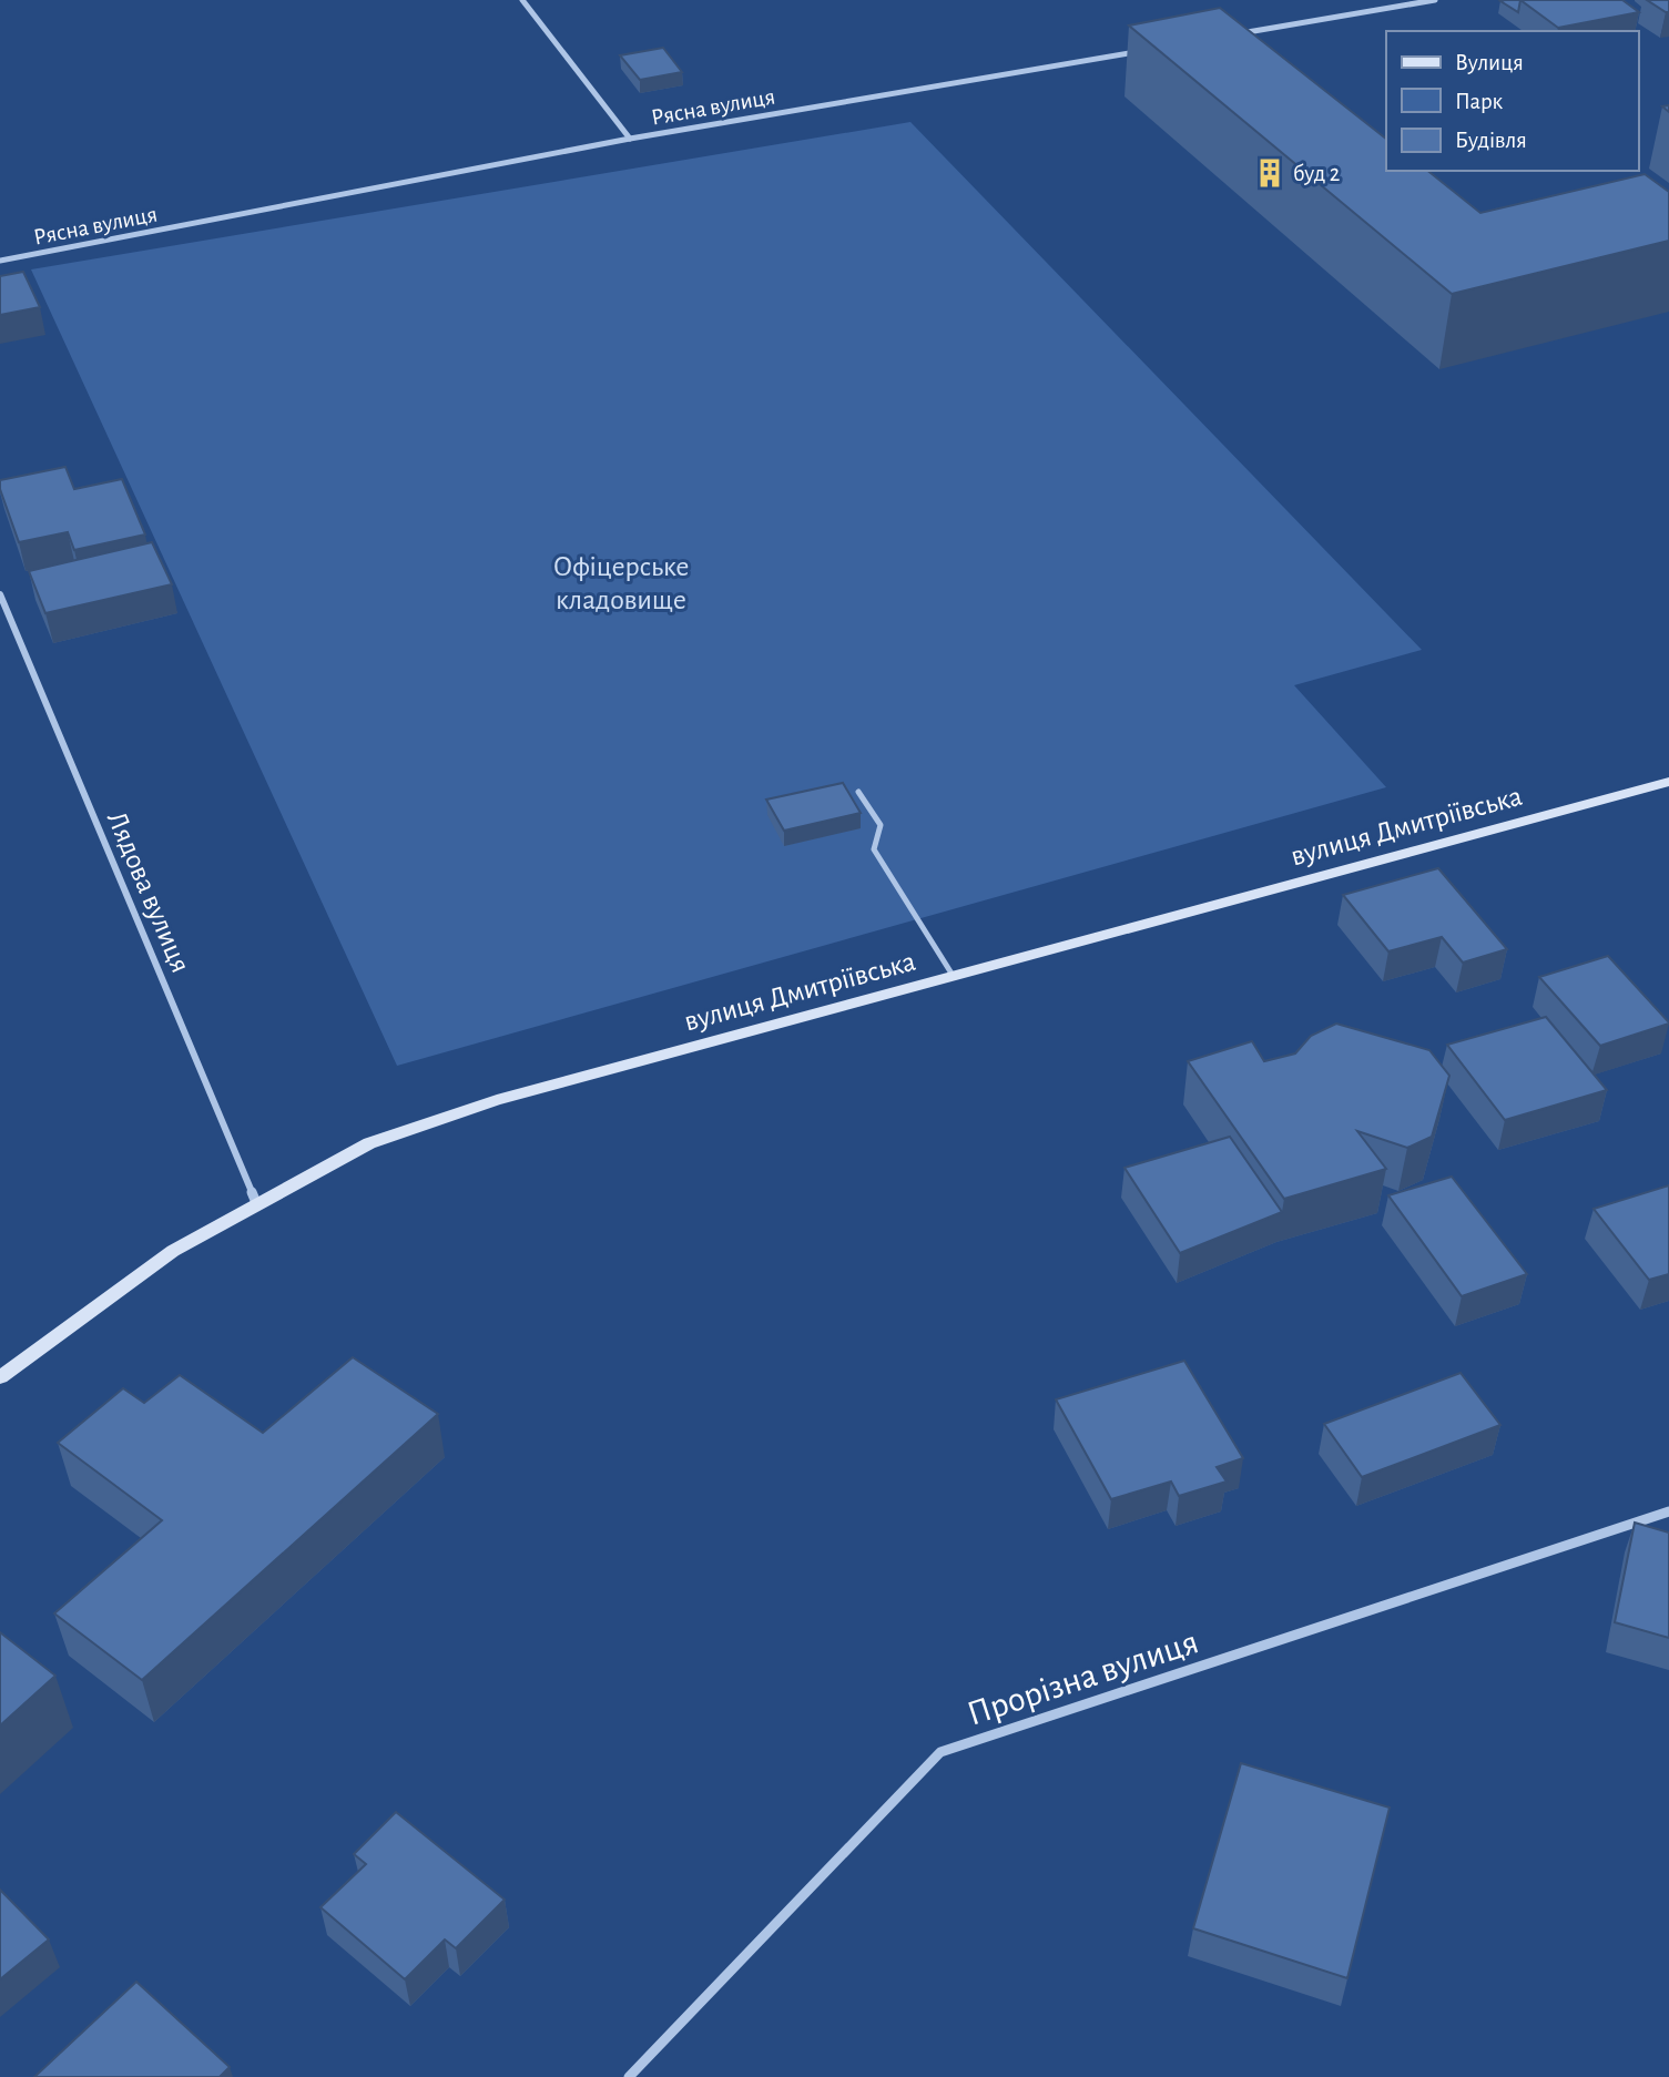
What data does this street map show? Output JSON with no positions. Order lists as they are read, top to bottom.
{
  "streets": {
    "main road": ["вулиця Дмитріївська"],
    "street": ["Рясна вулиця", "Лядова вулиця", "Прорізна вулиця"]
  },
  "crossings": [
    ["вулиця Дмитріївська", "Лядова вулиця"]
  ],
  "parks": ["Офіцерське кладовище"],
  "places": {
    "building": ["буд 2"]
  },
  "legend": ["Вулиця", "Парк", "Будівля"]
}
